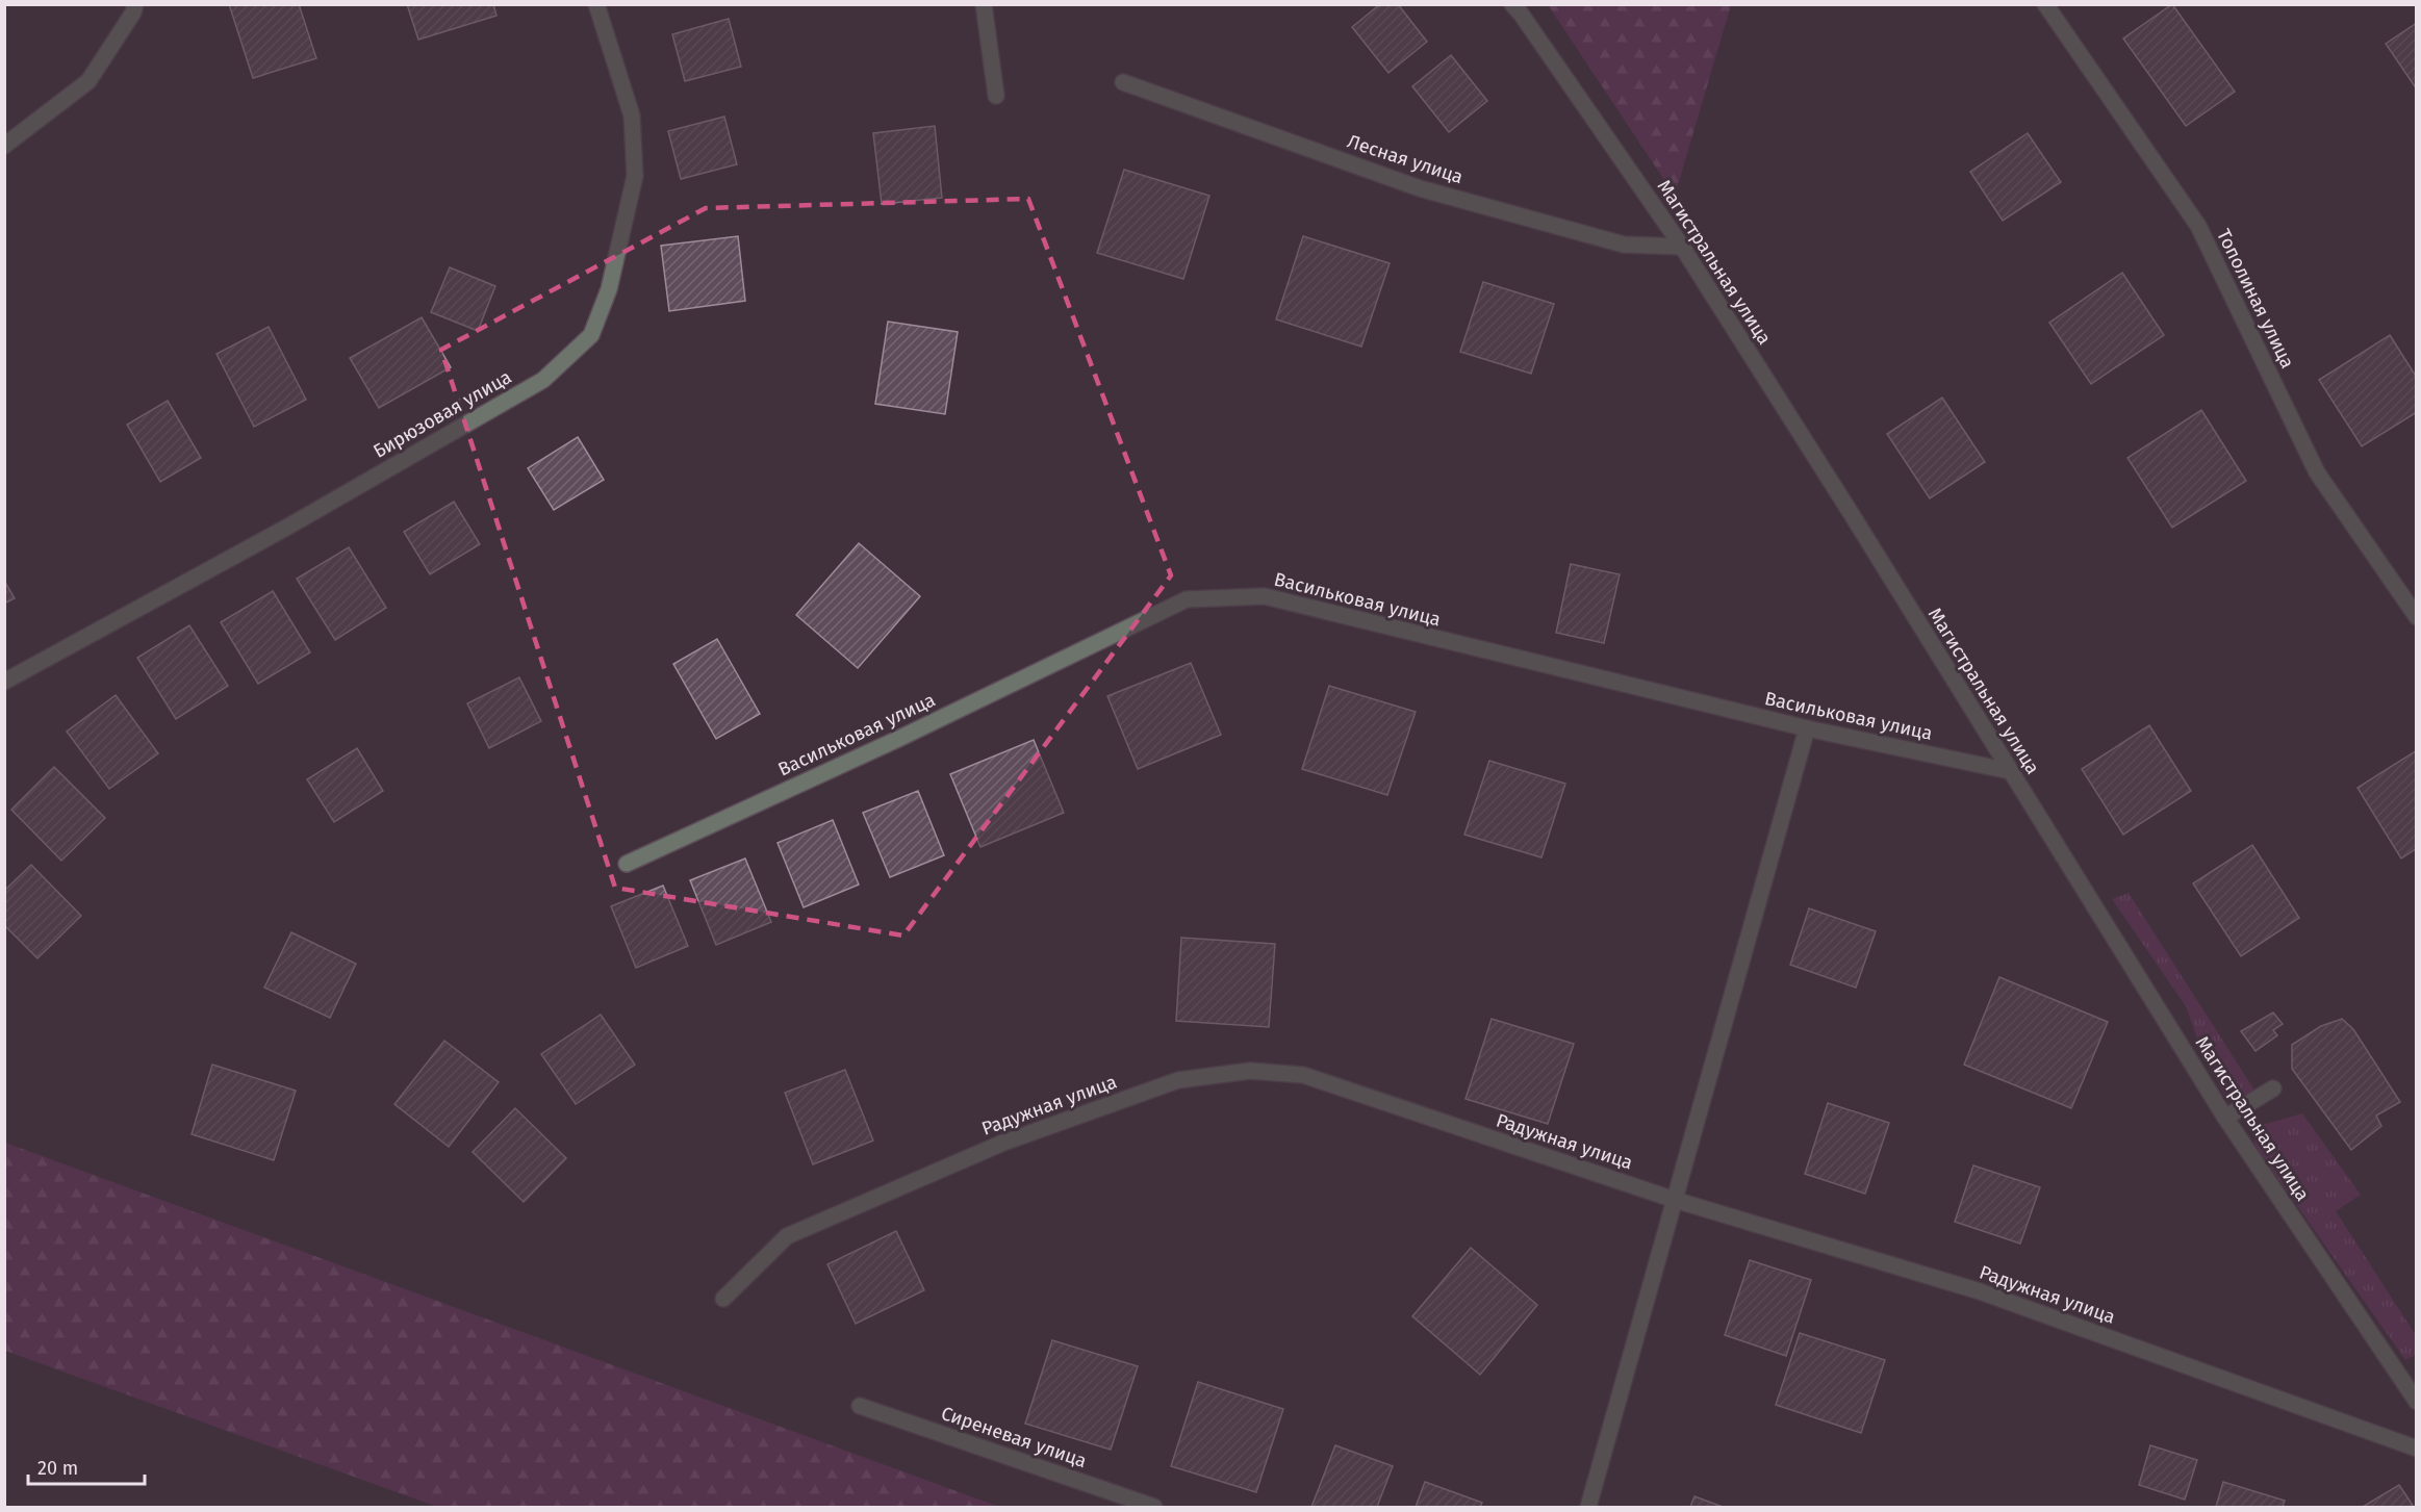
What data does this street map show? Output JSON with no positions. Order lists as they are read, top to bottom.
{
  "streets": {
    "street": [
      "Лесная улица",
      "Магистральная улица",
      "Тополиная улица",
      "Бирюзовая улица",
      "Васильковая улица",
      "Радужная улица",
      "Сиреневая улица"
    ]
  },
  "crossings": [
    ["Лесная улица", "Магистральная улица"],
    ["Магистральная улица", "Васильковая улица"]
  ],
  "scale_bar": "20 m"
}
